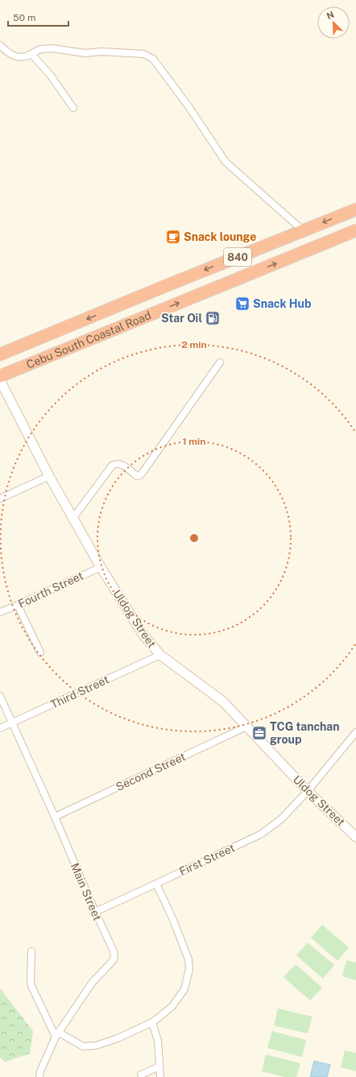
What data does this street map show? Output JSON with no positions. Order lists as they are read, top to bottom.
{
  "streets": {
    "highway": ["840", "Cebu South Coastal Road"],
    "street": [
      "Fourth Street",
      "Uldog Street",
      "Third Street",
      "Second Street",
      "First Street",
      "Main Street"
    ]
  },
  "crossings": [
    ["Fourth Street", "Uldog Street"],
    ["Uldog Street", "Third Street"],
    ["Uldog Street", "Second Street"],
    ["Uldog Street", "First Street"],
    ["Third Street", "Main Street"],
    ["Second Street", "Main Street"],
    ["First Street", "Main Street"]
  ],
  "places": {
    "cafe": ["Snack lounge"],
    "supermarket": ["Snack Hub"],
    "fuel station": ["Star Oil"],
    "office": ["TCG tanchan group"]
  },
  "scale_bar": "50 m",
  "north": "top left",
  "rings": ["2 min", "1 min"]
}
